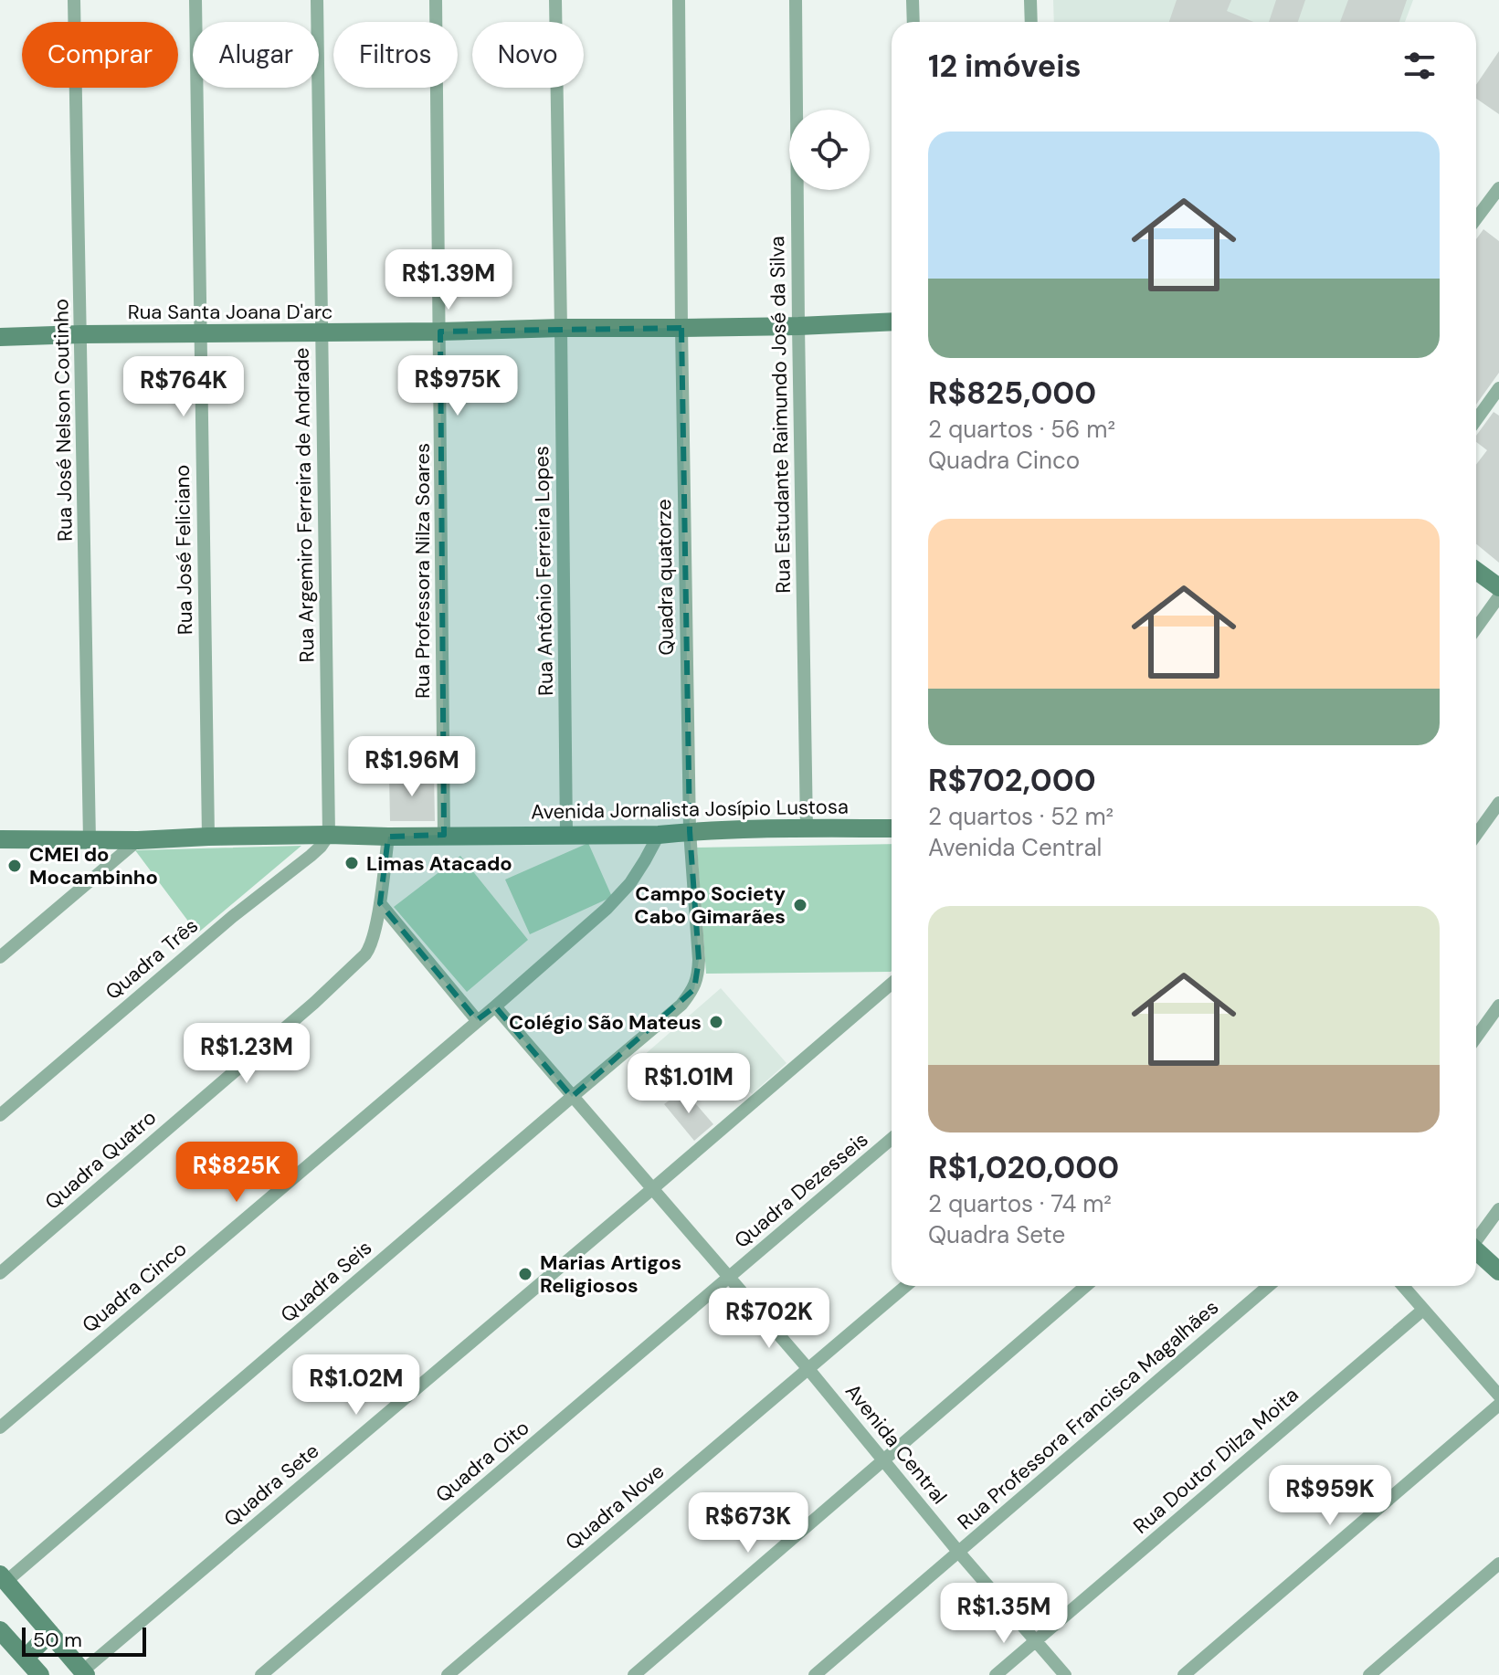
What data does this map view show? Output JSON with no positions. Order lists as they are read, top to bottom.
{
  "streets": {
    "street": [
      "Rua Santa Joana D'arc",
      "Rua Estudante Raimundo José da Silva",
      "Rua José Nelson Coutinho",
      "Rua Argemiro Ferreira de Andrade",
      "Rua José Feliciano",
      "Rua Professora Nilza Soares",
      "Rua Antônio Ferreira Lopes",
      "Quadra quatorze",
      "Avenida Jornalista Josípio Lustosa",
      "Quadra Três",
      "Quadra Quatro",
      "Quadra Dezesseis",
      "Quadra Seis",
      "Quadra Cinco",
      "Rua Professora Francisca Magalhães",
      "Avenida Central",
      "Rua Doutor Dilza Moita",
      "Quadra Oito",
      "Quadra Sete",
      "Quadra Nove"
    ]
  },
  "crossings": [
    ["Rua Santa Joana D'arc", "Rua Estudante Raimundo José da Silva"],
    ["Rua Santa Joana D'arc", "Rua José Nelson Coutinho"],
    ["Rua Santa Joana D'arc", "Rua Argemiro Ferreira de Andrade"],
    ["Rua Santa Joana D'arc", "Rua José Feliciano"],
    ["Rua Santa Joana D'arc", "Rua Professora Nilza Soares"],
    ["Rua Santa Joana D'arc", "Rua Antônio Ferreira Lopes"],
    ["Rua Santa Joana D'arc", "Quadra quatorze"],
    ["Rua Estudante Raimundo José da Silva", "Avenida Jornalista Josípio Lustosa"],
    ["Rua José Nelson Coutinho", "Avenida Jornalista Josípio Lustosa"],
    ["Rua Argemiro Ferreira de Andrade", "Avenida Jornalista Josípio Lustosa"],
    ["Rua Argemiro Ferreira de Andrade", "Quadra Três"],
    ["Rua José Feliciano", "Avenida Jornalista Josípio Lustosa"],
    ["Rua Professora Nilza Soares", "Avenida Jornalista Josípio Lustosa"],
    ["Rua Antônio Ferreira Lopes", "Avenida Jornalista Josípio Lustosa"],
    ["Quadra quatorze", "Avenida Jornalista Josípio Lustosa"],
    ["Quadra quatorze", "Quadra Seis"],
    ["Quadra quatorze", "Avenida Central"],
    ["Avenida Jornalista Josípio Lustosa", "Quadra Três"],
    ["Avenida Jornalista Josípio Lustosa", "Quadra Quatro"],
    ["Quadra Dezesseis", "Avenida Central"],
    ["Quadra Dezesseis", "Quadra Oito"],
    ["Quadra Seis", "Avenida Central"],
    ["Quadra Cinco", "Avenida Central"],
    ["Rua Professora Francisca Magalhães", "Avenida Central"],
    ["Avenida Central", "Rua Doutor Dilza Moita"],
    ["Avenida Central", "Quadra Oito"],
    ["Avenida Central", "Quadra Sete"],
    ["Avenida Central", "Quadra Nove"]
  ],
  "places": [
    "Limas Atacado",
    "CMEI do Mocambinho",
    "Campo Society Cabo Gimarães",
    "Colégio São Mateus",
    "Marias Artigos Religiosos"
  ],
  "scale_bar": "50 m",
  "page": {
    "chip": [
      "Comprar",
      "Alugar",
      "Filtros",
      "Novo"
    ],
    "heading": "12 imóveis",
    "list": [
      {
        "name": "R$825,000",
        "note": "2 quartos · 56 m² · Quadra Cinco"
      },
      {
        "name": "R$702,000",
        "note": "2 quartos · 52 m² · Avenida Central"
      },
      {
        "name": "R$1,020,000",
        "note": "2 quartos · 74 m² · Quadra Sete"
      }
    ],
    "price": [
      "R$1.39M",
      "R$975K",
      "R$764K",
      "R$1.96M",
      "R$1.23M",
      "R$1.01M",
      "R$825K",
      "R$702K",
      "R$1.02M",
      "R$959K",
      "R$673K",
      "R$1.35M"
    ],
    "scale": "50 m"
  }
}
